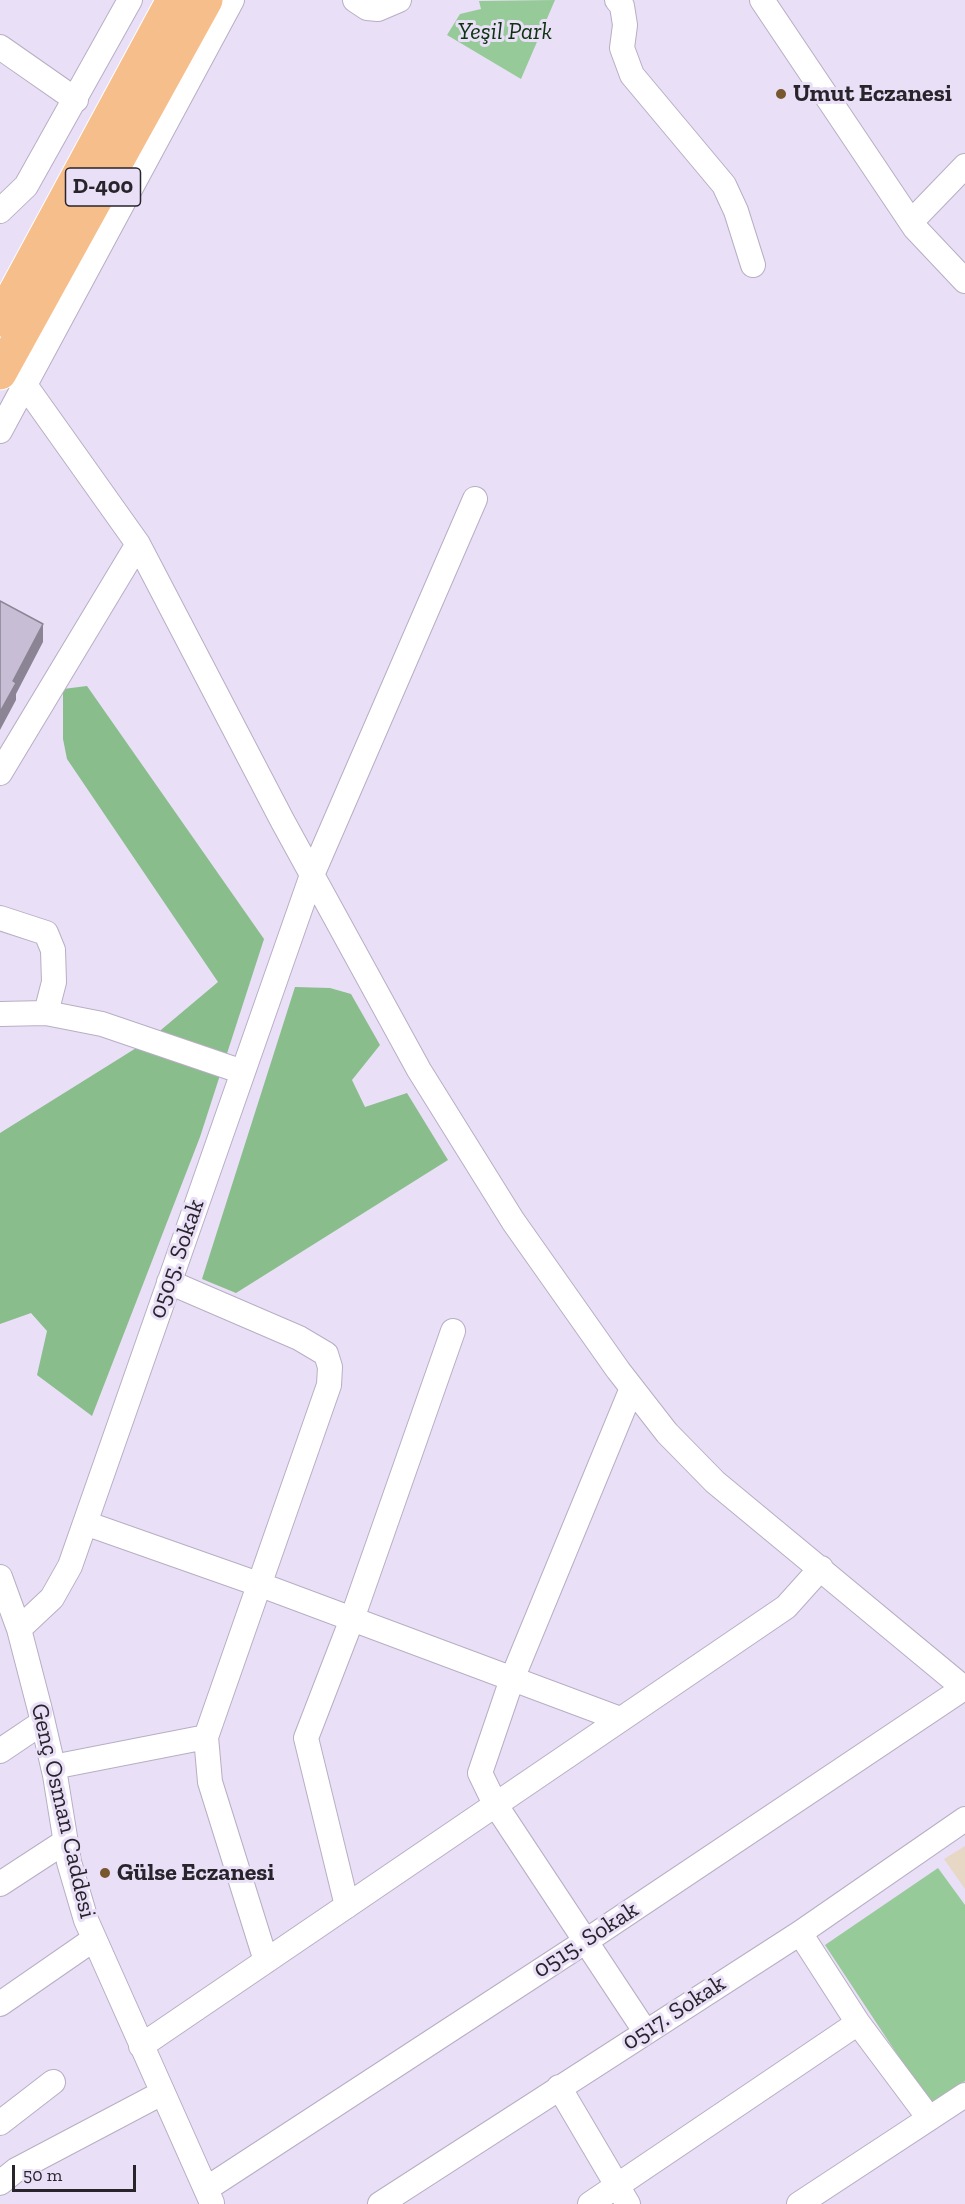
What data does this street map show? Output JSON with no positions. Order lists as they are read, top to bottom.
{
  "streets": {
    "highway": ["D-400"],
    "street": [
      "0505. Sokak",
      "Genç Osman Caddesi",
      "0515. Sokak",
      "0517. Sokak"
    ]
  },
  "crossings": [
    ["0505. Sokak", "Genç Osman Caddesi"],
    ["Genç Osman Caddesi", "0515. Sokak"]
  ],
  "parks": ["Yeşil Park"],
  "places": ["Umut Eczanesi", "Gülse Eczanesi"],
  "scale_bar": "50 m"
}
